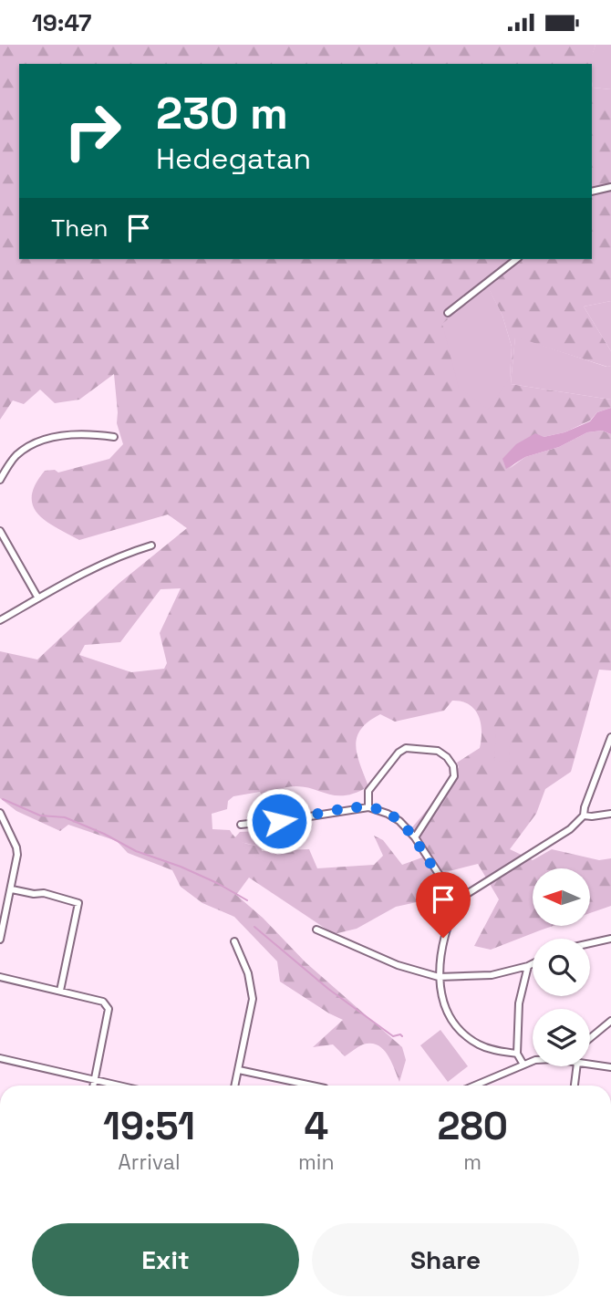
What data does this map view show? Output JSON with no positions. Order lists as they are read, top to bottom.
{
  "north": "left",
  "page": {
    "status": "19:47",
    "turn": ["230 m", "Hedegatan"],
    "then": "Then",
    "eta": [
      "19:51",
      "Arrival",
      "4",
      "min",
      "280",
      "m"
    ],
    "buttons": ["Exit", "Share"]
  }
}
